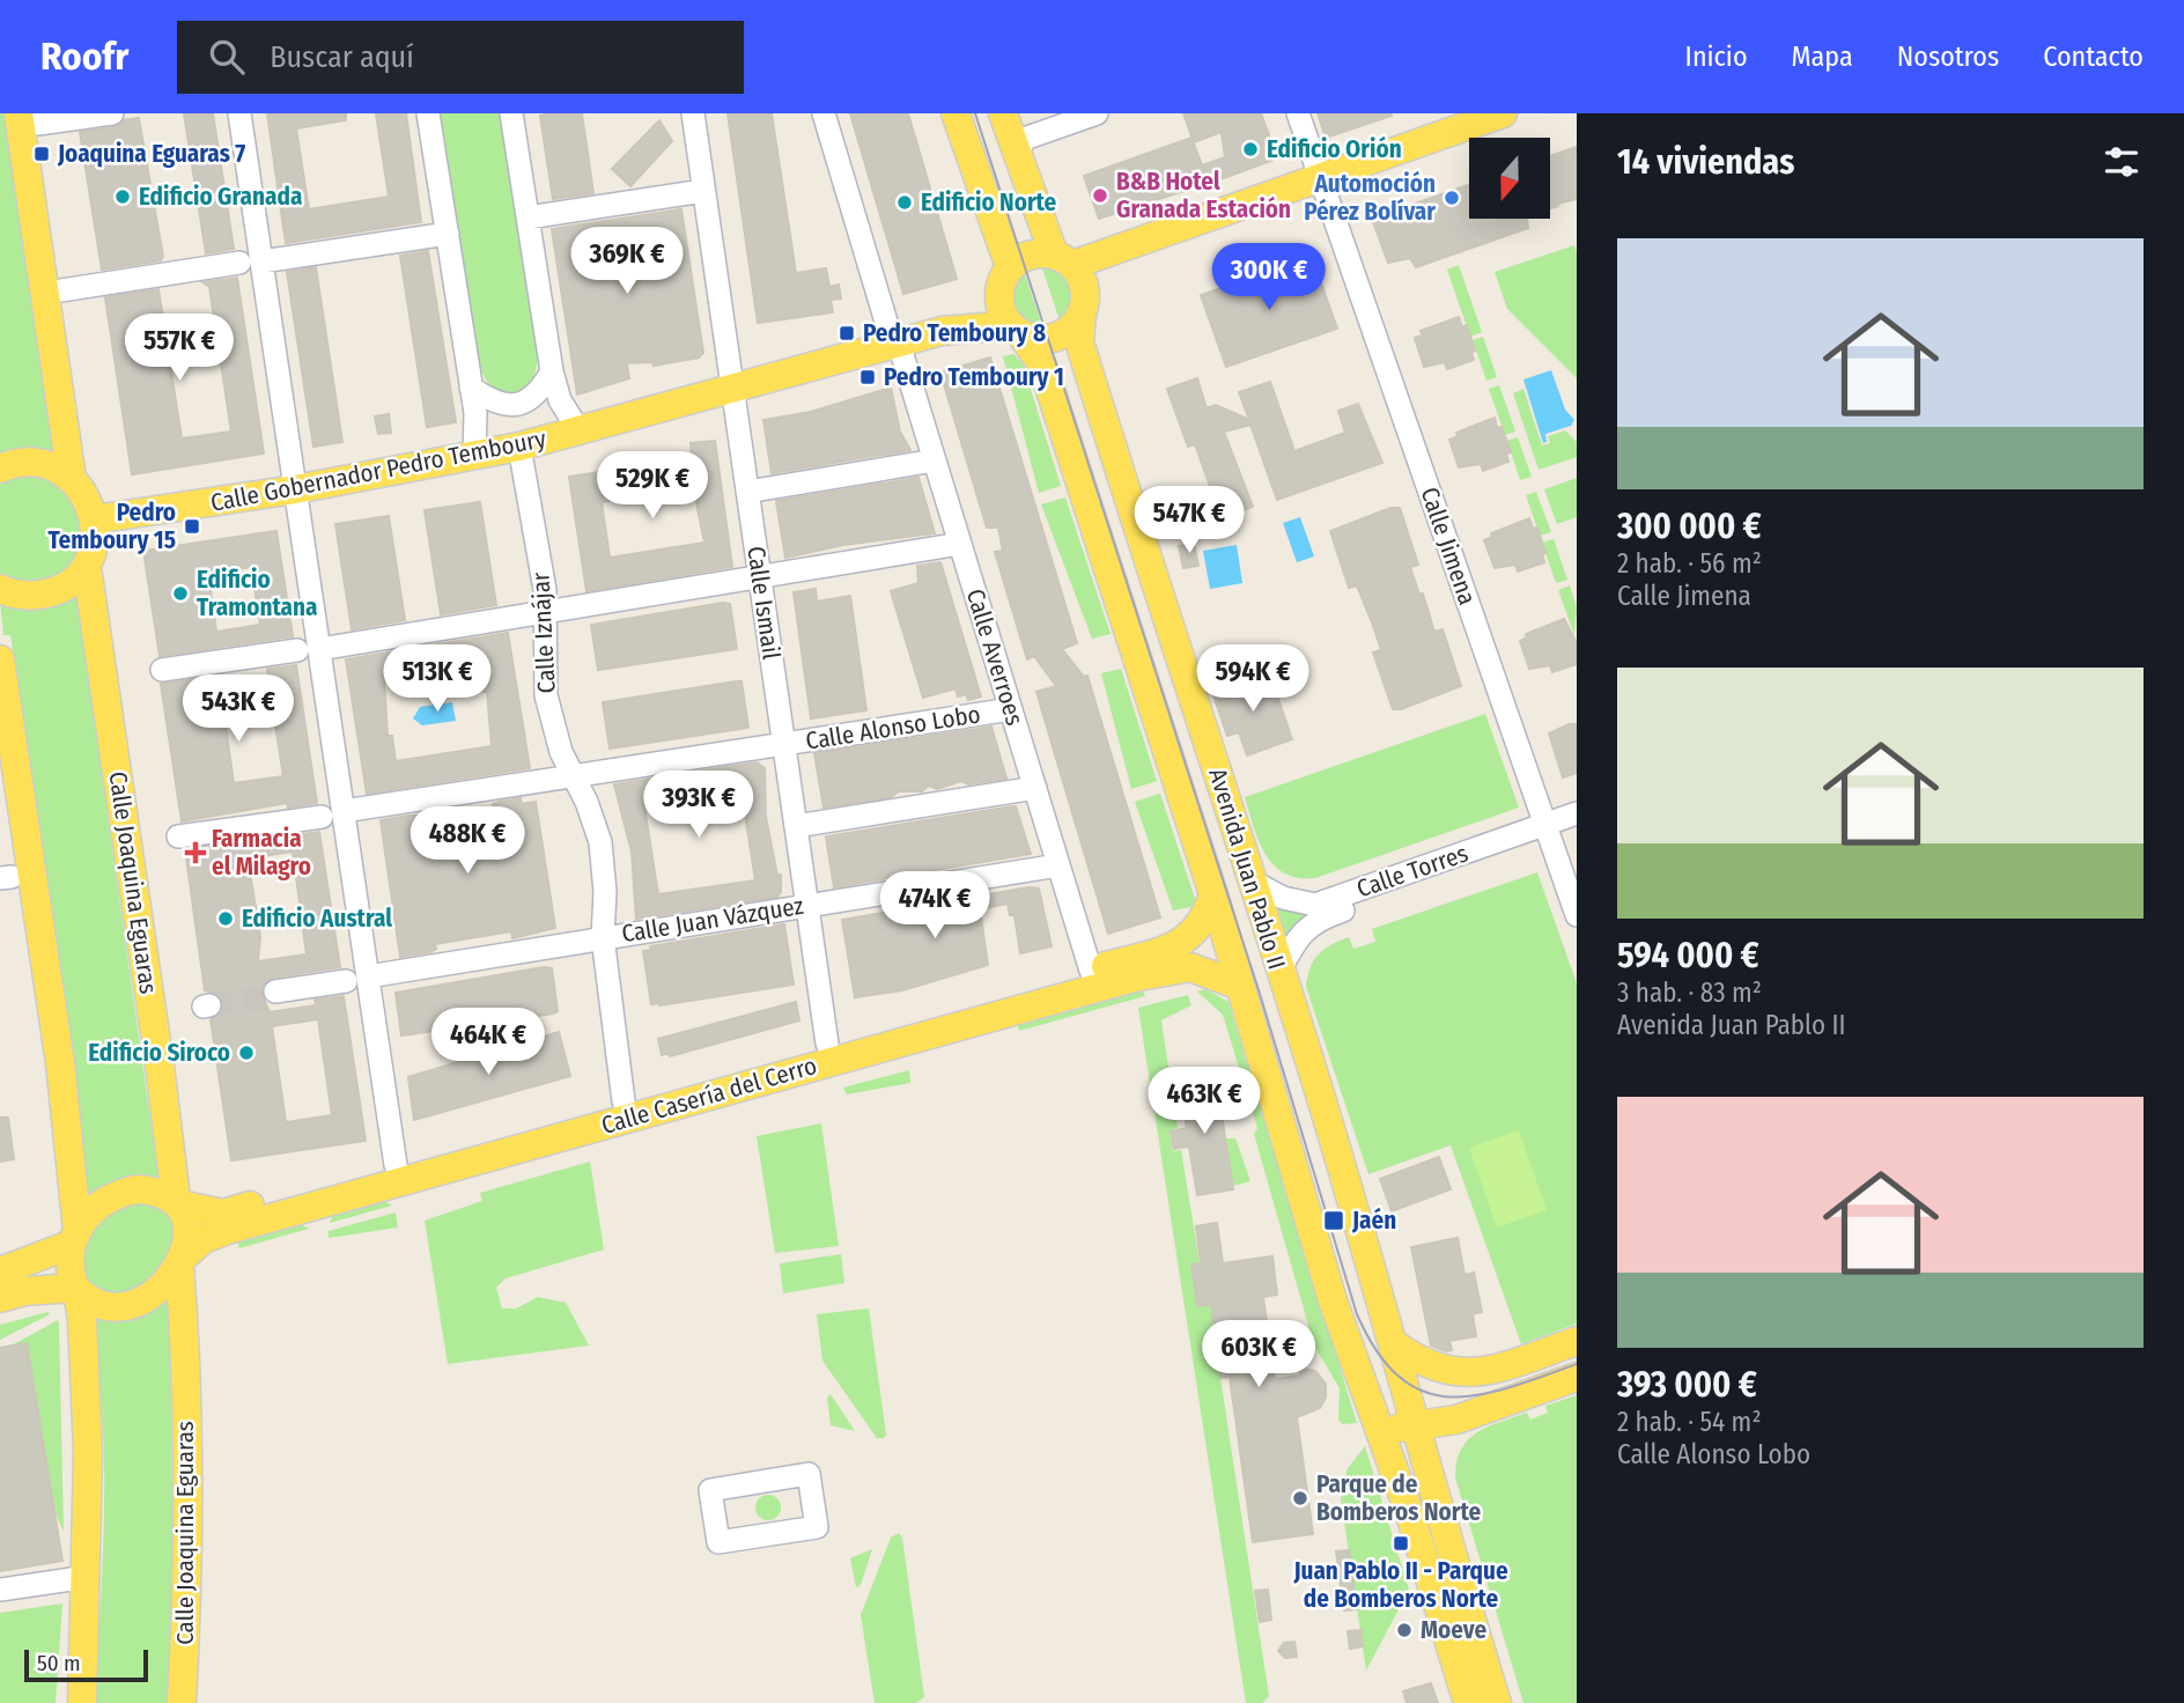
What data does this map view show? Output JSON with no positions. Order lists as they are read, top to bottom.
{
  "streets": {
    "main road": [
      "Calle Gobernador Pedro Temboury",
      "Avenida Juan Pablo II",
      "Calle Joaquina Eguaras",
      "Calle Casería del Cerro"
    ],
    "street": [
      "Calle Jimena",
      "Calle Ismail",
      "Calle Iznájar",
      "Calle Averroes",
      "Calle Alonso Lobo",
      "Calle Torres",
      "Calle Juan Vázquez"
    ]
  },
  "crossings": [
    ["Calle Gobernador Pedro Temboury", "Calle Ismail"],
    ["Calle Gobernador Pedro Temboury", "Calle Iznájar"],
    ["Calle Gobernador Pedro Temboury", "Calle Averroes"],
    ["Calle Gobernador Pedro Temboury", "Avenida Juan Pablo II"],
    ["Calle Gobernador Pedro Temboury", "Calle Joaquina Eguaras"],
    ["Calle Jimena", "Calle Torres"],
    ["Calle Ismail", "Calle Alonso Lobo"],
    ["Calle Ismail", "Calle Juan Vázquez"],
    ["Calle Ismail", "Calle Casería del Cerro"],
    ["Calle Iznájar", "Calle Alonso Lobo"],
    ["Calle Iznájar", "Calle Juan Vázquez"],
    ["Calle Iznájar", "Calle Casería del Cerro"],
    ["Calle Averroes", "Calle Alonso Lobo"],
    ["Calle Averroes", "Calle Juan Vázquez"],
    ["Calle Averroes", "Calle Casería del Cerro"],
    ["Avenida Juan Pablo II", "Calle Torres"],
    ["Avenida Juan Pablo II", "Calle Casería del Cerro"],
    ["Calle Joaquina Eguaras", "Calle Casería del Cerro"]
  ],
  "places": {
    "other": [
      "Edificio Orión",
      "B&B Hotel Granada Estación",
      "Edificio Granada",
      "Automoción Pérez Bolívar",
      "Edificio Norte",
      "Edificio Tramontana",
      "Edificio Austral",
      "Edificio Siroco",
      "Parque de Bomberos Norte",
      "Moeve"
    ],
    "transit": [
      "Joaquina Eguaras 7",
      "Pedro Temboury 8",
      "Pedro Temboury 1",
      "Pedro Temboury 15",
      "Jaén",
      "Juan Pablo II - Parque de Bomberos Norte"
    ],
    "health": ["Farmacia el Milagro"]
  },
  "scale_bar": "50 m",
  "north": "bottom",
  "page": {
    "header": "Roofr",
    "search": "Buscar aquí",
    "nav": [
      "Inicio",
      "Mapa",
      "Nosotros",
      "Contacto"
    ],
    "heading": "14 viviendas",
    "list": [
      {
        "name": "300 000 €",
        "note": "2 hab. · 56 m² · Calle Jimena"
      },
      {
        "name": "594 000 €",
        "note": "3 hab. · 83 m² · Avenida Juan Pablo II"
      },
      {
        "name": "393 000 €",
        "note": "2 hab. · 54 m² · Calle Alonso Lobo"
      }
    ],
    "price": [
      "369K €",
      "300K €",
      "557K €",
      "529K €",
      "547K €",
      "513K €",
      "594K €",
      "543K €",
      "393K €",
      "488K €",
      "474K €",
      "464K €",
      "463K €",
      "603K €"
    ],
    "scale": "50 m"
  }
}
